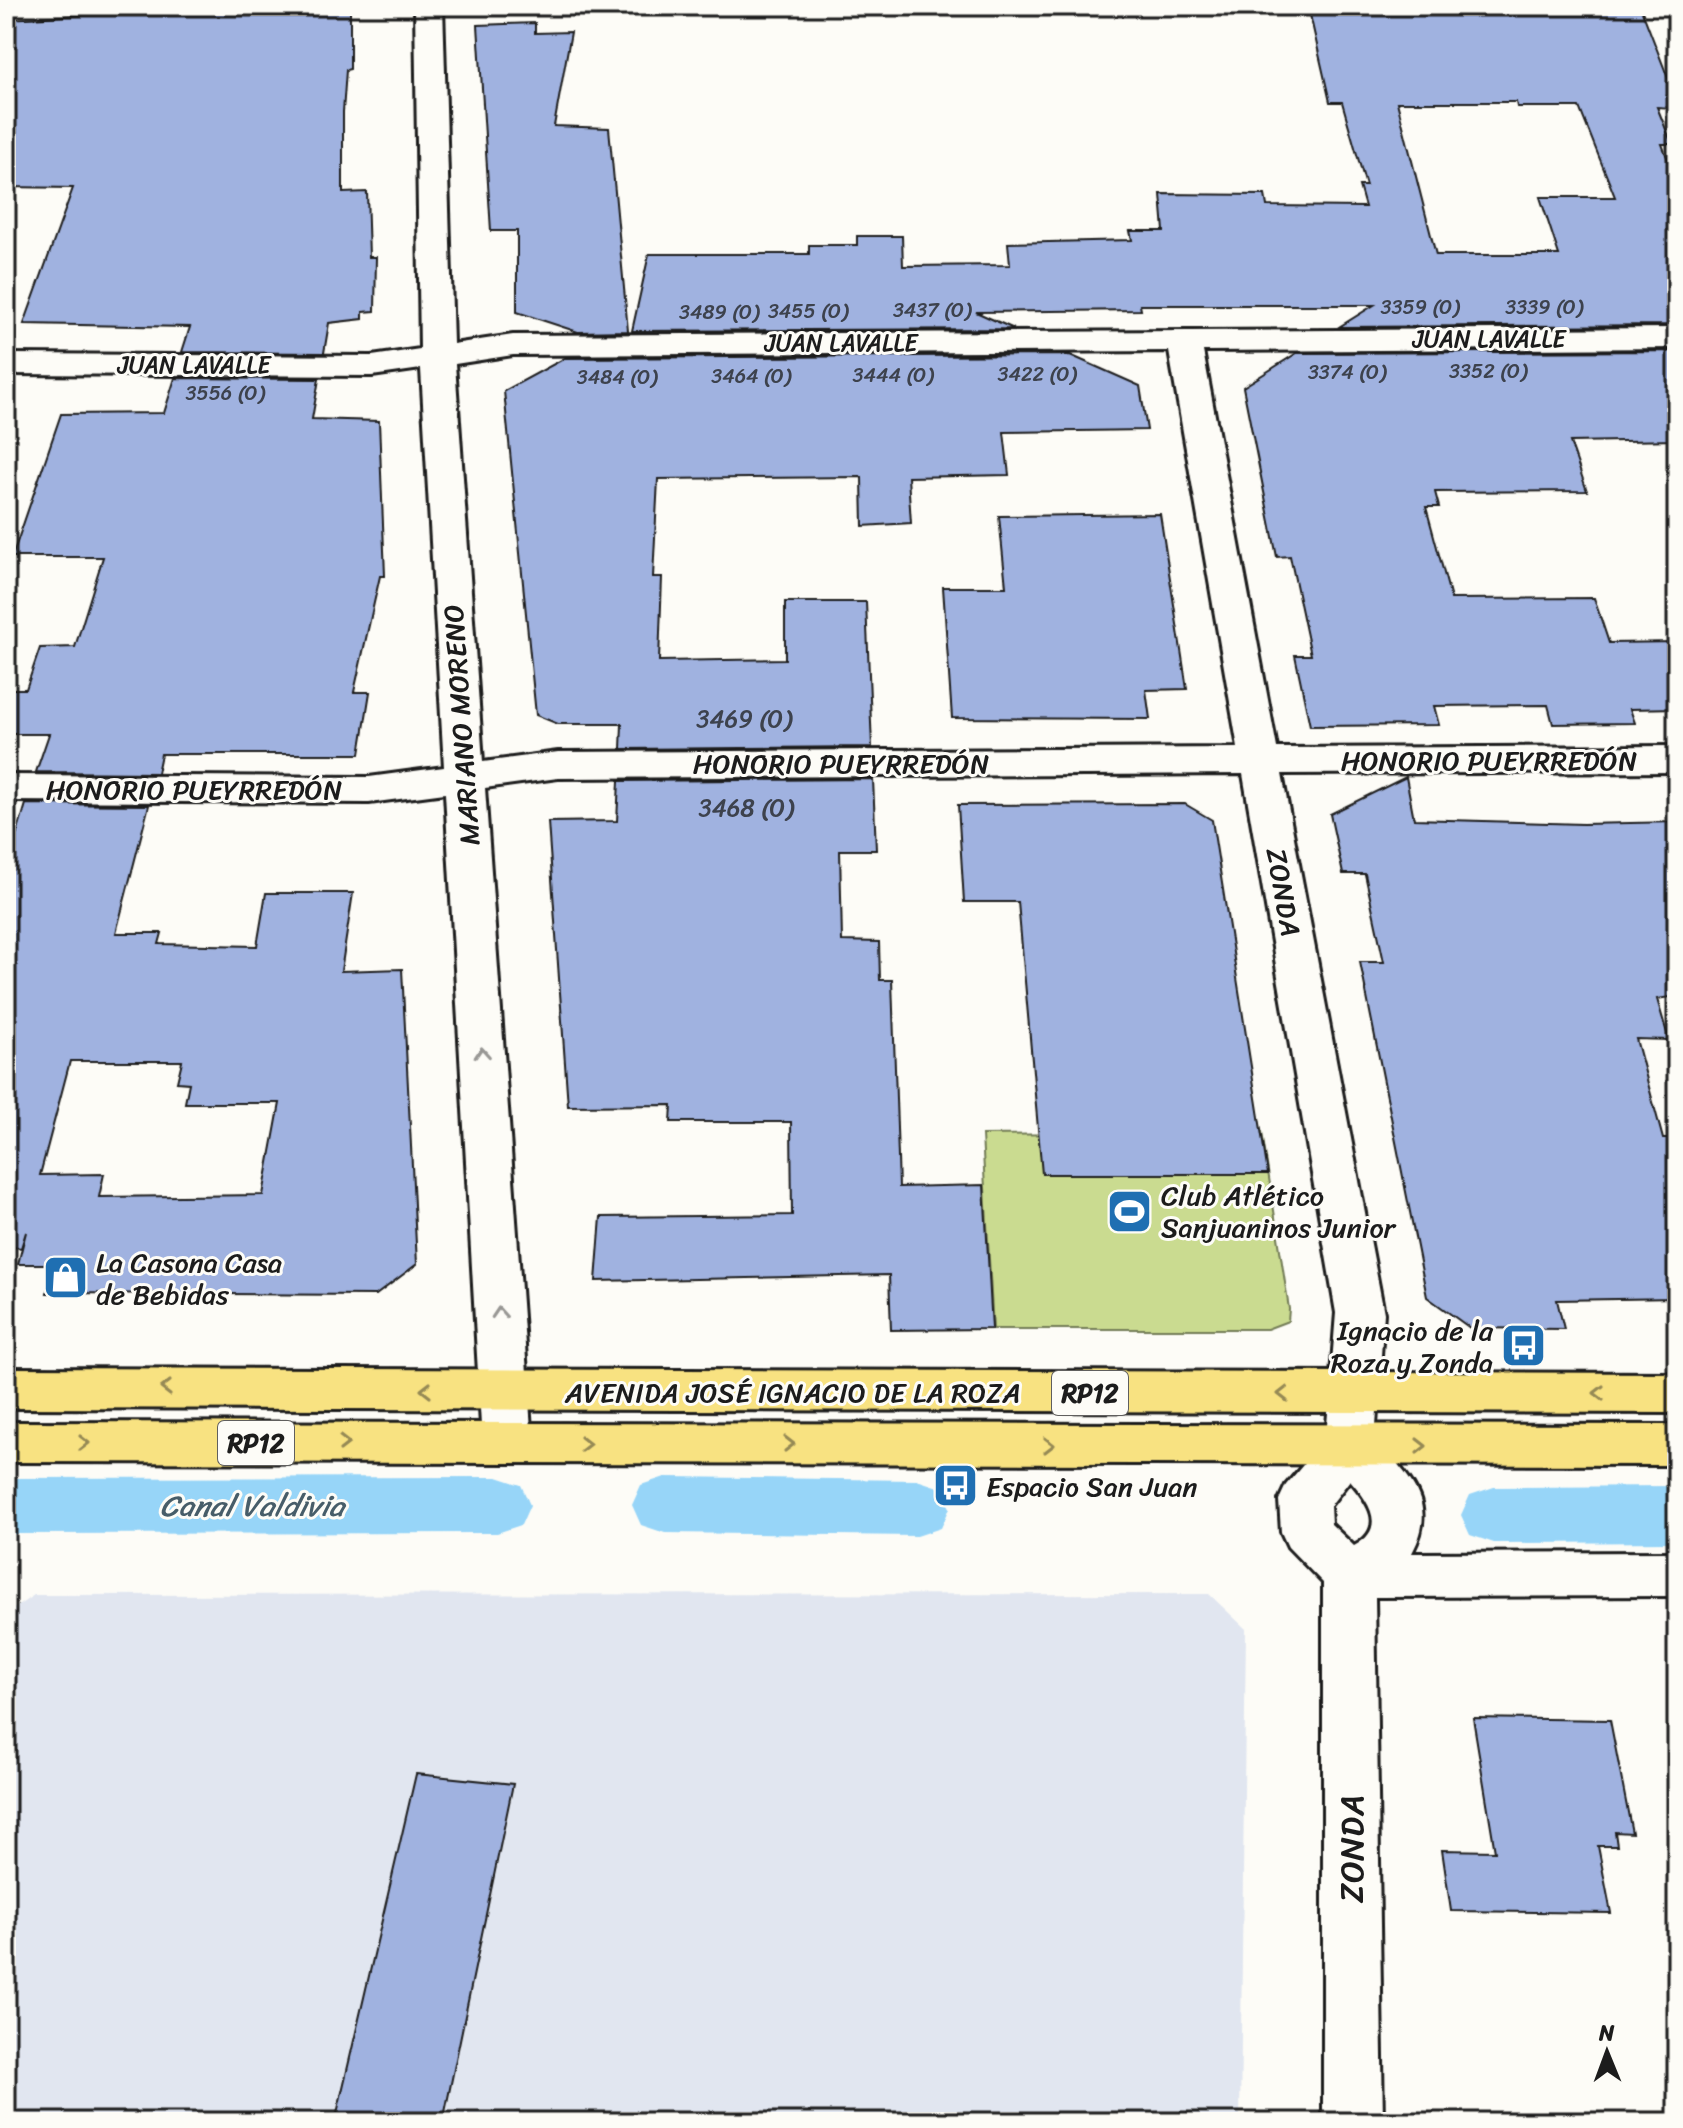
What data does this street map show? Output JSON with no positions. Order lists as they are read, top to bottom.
{
  "streets": {
    "main road": ["AVENIDA JOSÉ IGNACIO DE LA ROZA", "RP12"],
    "street": [
      "JUAN LAVALLE",
      "MARIANO MORENO",
      "HONORIO PUEYRREDÓN",
      "ZONDA"
    ]
  },
  "crossings": [
    ["JUAN LAVALLE", "MARIANO MORENO"],
    ["JUAN LAVALLE", "ZONDA"],
    ["MARIANO MORENO", "HONORIO PUEYRREDÓN"],
    ["MARIANO MORENO", "AVENIDA JOSÉ IGNACIO DE LA ROZA"],
    ["HONORIO PUEYRREDÓN", "ZONDA"],
    ["ZONDA", "AVENIDA JOSÉ IGNACIO DE LA ROZA"]
  ],
  "one_way": ["MARIANO MORENO"],
  "water": ["Canal Valdivia"],
  "places": {
    "sports": ["Club Atlético Sanjuaninos Junior"],
    "shop": ["La Casona Casa de Bebidas"],
    "bus stop": ["Ignacio de la Roza y Zonda", "Espacio San Juan"]
  },
  "house_numbers": [
    "3359 (O)",
    "3339 (O)",
    "3437 (O)",
    "3455 (O)",
    "3489 (O)",
    "3352 (O)",
    "3374 (O)",
    "3422 (O)",
    "3444 (O)",
    "3464 (O)",
    "3484 (O)",
    "3556 (O)",
    "3469 (O)",
    "3468 (O)"
  ],
  "north": "top"
}
